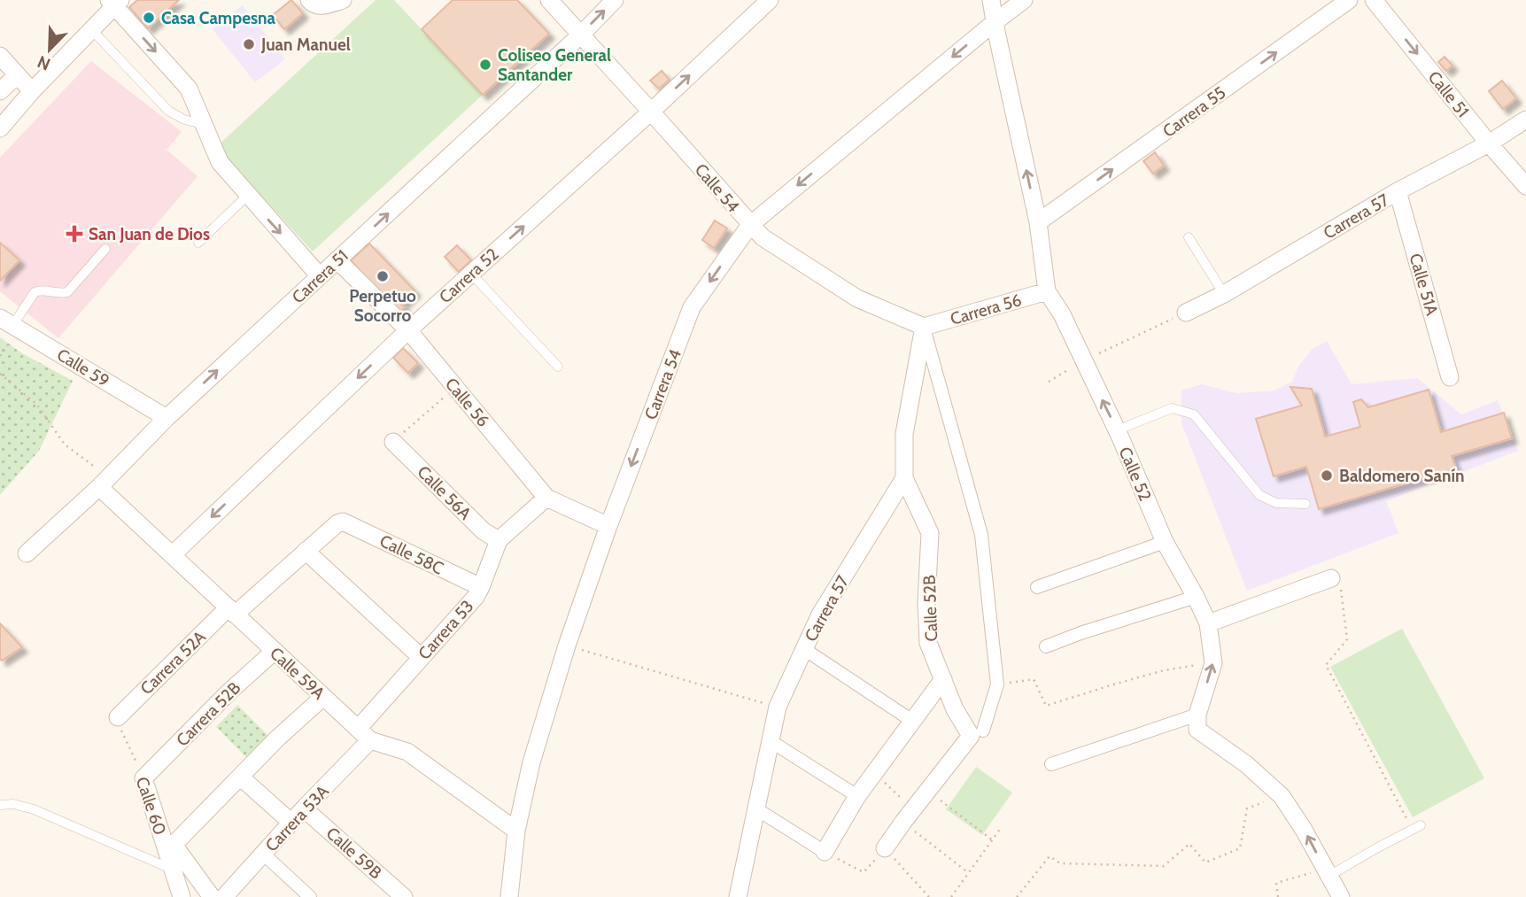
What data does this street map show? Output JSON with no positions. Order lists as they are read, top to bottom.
{
  "streets": {
    "street": [
      "Calle 51",
      "Carrera 55",
      "Calle 54",
      "Carrera 57",
      "Carrera 52",
      "Carrera 51",
      "Calle 51A",
      "Carrera 56",
      "Calle 59",
      "Carrera 54",
      "Calle 56",
      "Calle 52",
      "Calle 56A",
      "Calle 58C",
      "Calle 52B",
      "Carrera 53",
      "Carrera 52A",
      "Calle 59A",
      "Carrera 52B",
      "Calle 60",
      "Carrera 53A",
      "Calle 59B"
    ]
  },
  "crossings": [
    ["Calle 51", "Carrera 57"],
    ["Carrera 55", "Calle 52"],
    ["Calle 54", "Carrera 52"],
    ["Calle 54", "Carrera 51"],
    ["Calle 54", "Carrera 56"],
    ["Calle 54", "Carrera 54"],
    ["Carrera 57", "Calle 51A"],
    ["Carrera 57", "Calle 52B"],
    ["Carrera 52", "Calle 56"],
    ["Carrera 52", "Calle 59A"],
    ["Carrera 51", "Calle 59"],
    ["Carrera 51", "Calle 56"],
    ["Carrera 51", "Calle 59A"],
    ["Carrera 56", "Calle 52"],
    ["Carrera 54", "Calle 56"],
    ["Carrera 54", "Calle 52"],
    ["Carrera 54", "Calle 59A"],
    ["Calle 56", "Carrera 53"],
    ["Calle 56A", "Carrera 53"],
    ["Calle 58C", "Carrera 53"],
    ["Calle 58C", "Carrera 52A"],
    ["Carrera 53", "Calle 59A"],
    ["Carrera 53", "Carrera 53A"],
    ["Carrera 52A", "Calle 59A"],
    ["Carrera 52A", "Calle 60"],
    ["Calle 59A", "Carrera 52B"],
    ["Calle 59A", "Carrera 53A"],
    ["Carrera 52B", "Calle 60"],
    ["Carrera 53A", "Calle 59B"]
  ],
  "one_way": [
    "Calle 51",
    "Carrera 55",
    "Carrera 51",
    "Carrera 54",
    "Calle 52"
  ],
  "places": {
    "other": [
      "Casa Campesna",
      "Juan Manuel",
      "Coliseo General Santander",
      "Perpetuo Socorro",
      "Baldomero Sanín"
    ],
    "health": ["San Juan de Dios"]
  },
  "north": "bottom left"
}
